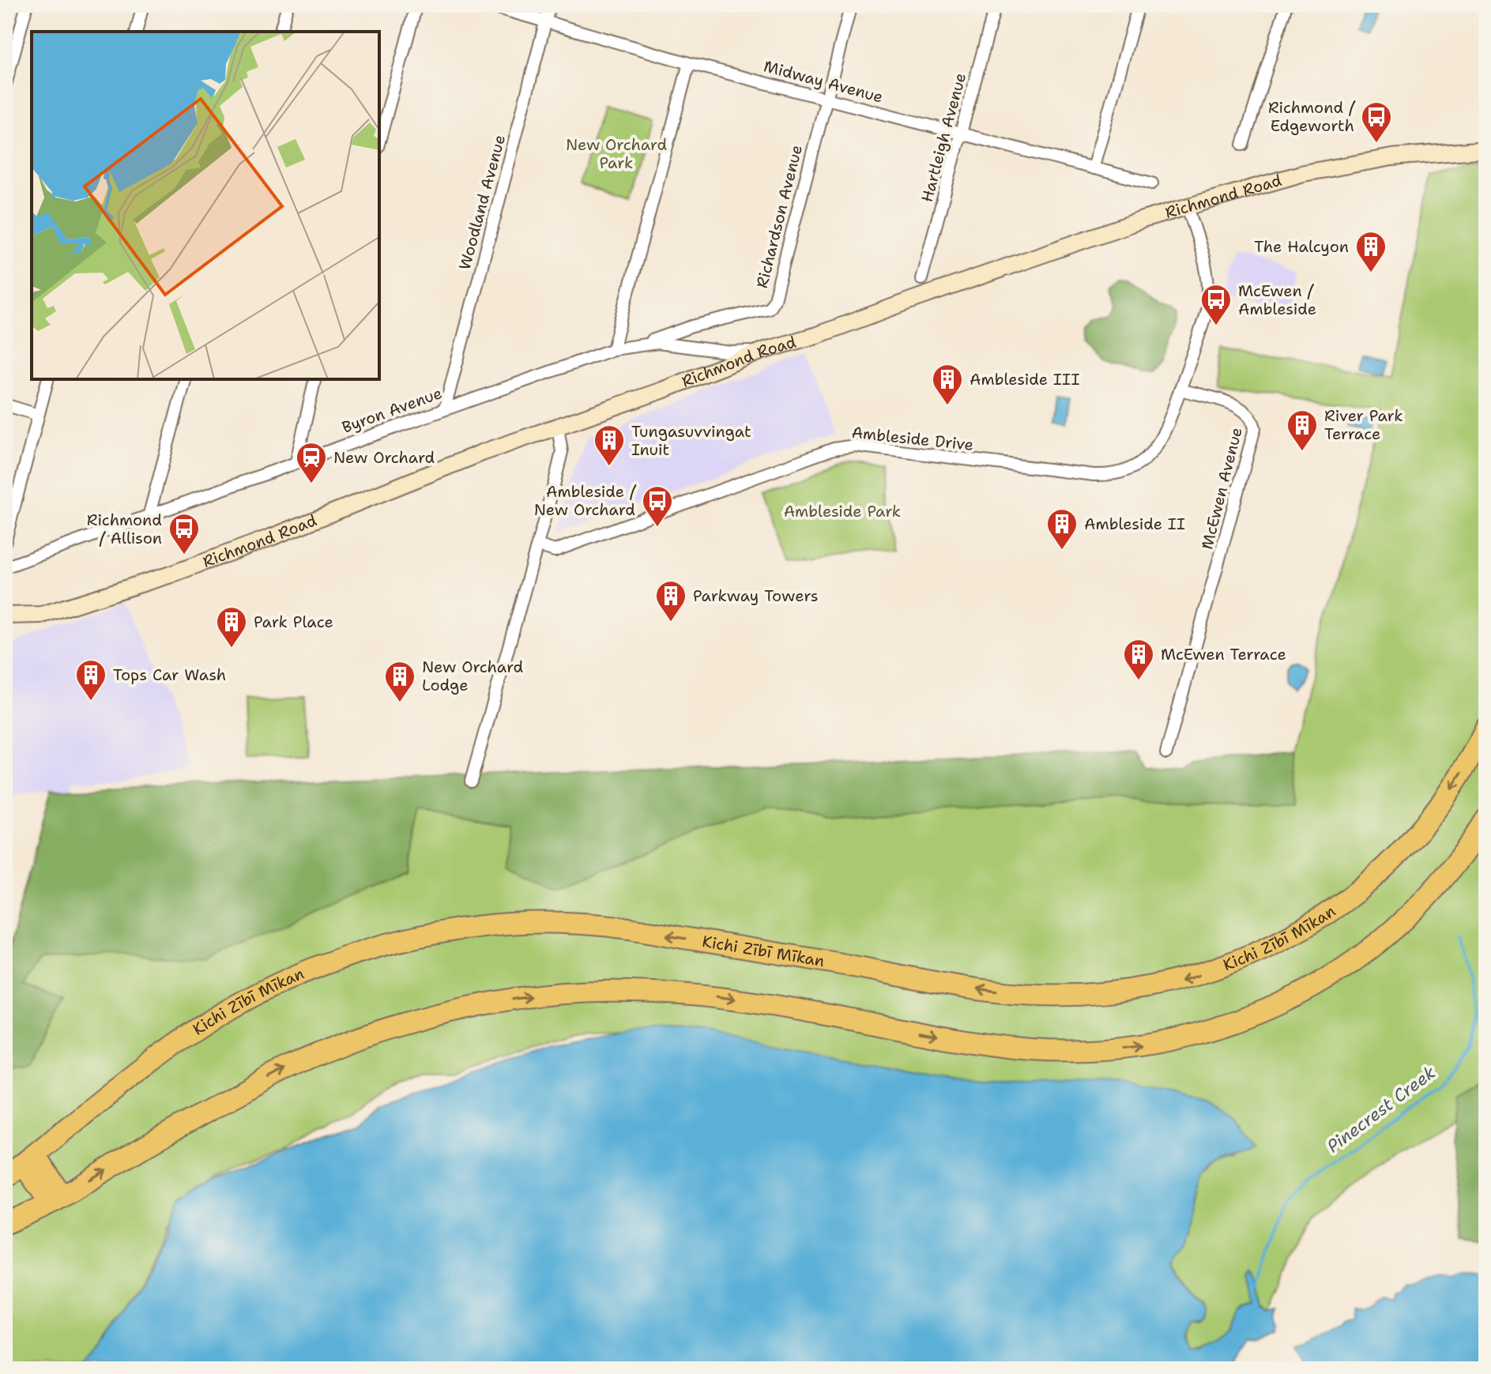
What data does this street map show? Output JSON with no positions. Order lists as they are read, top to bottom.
{
  "streets": {
    "highway": ["Kichi Zībī Mīkan"],
    "main road": ["Richmond Road"],
    "street": [
      "Midway Avenue",
      "Hartleigh Avenue",
      "Woodland Avenue",
      "Richardson Avenue",
      "Byron Avenue",
      "Ambleside Drive",
      "McEwen Avenue"
    ]
  },
  "crossings": [
    ["Midway Avenue", "Hartleigh Avenue"],
    ["Midway Avenue", "Woodland Avenue"],
    ["Midway Avenue", "Richardson Avenue"],
    ["Richmond Road", "Byron Avenue"],
    ["Woodland Avenue", "Byron Avenue"],
    ["Richardson Avenue", "Byron Avenue"],
    ["Ambleside Drive", "McEwen Avenue"]
  ],
  "water": ["Pinecrest Creek"],
  "parks": ["New Orchard Park", "Ambleside Park"],
  "places": {
    "bus stop": [
      "Richmond / Edgeworth",
      "McEwen / Ambleside",
      "Ambleside / New Orchard",
      "Richmond / Allison"
    ],
    "building": [
      "The Halcyon",
      "Ambleside III",
      "River Park Terrace",
      "Tungasuvvingat Inuit",
      "Ambleside II",
      "Parkway Towers",
      "Park Place",
      "McEwen Terrace",
      "Tops Car Wash",
      "New Orchard Lodge"
    ],
    "station": ["New Orchard"]
  }
}
